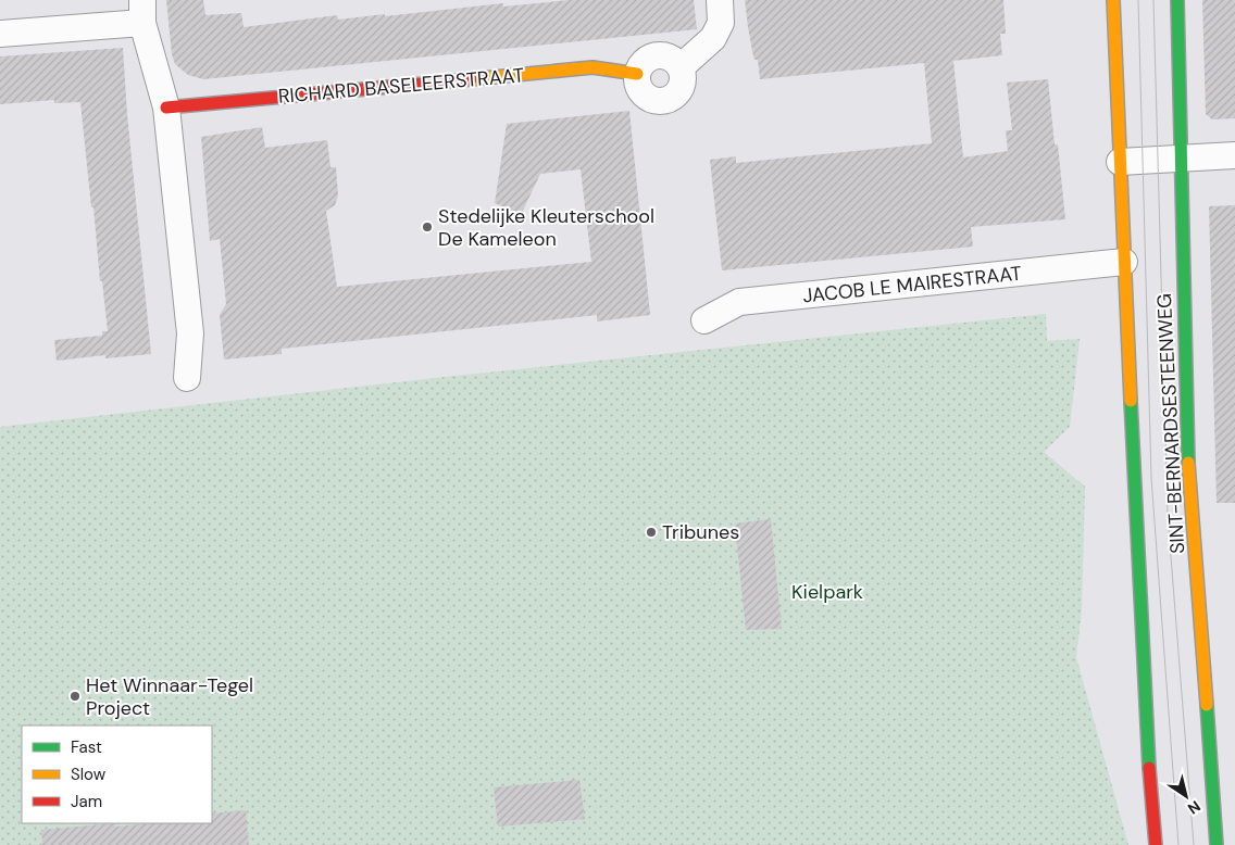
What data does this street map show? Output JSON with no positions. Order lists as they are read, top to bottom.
{
  "streets": {
    "street": ["RICHARD BASELEERSTRAAT", "JACOB LE MAIRESTRAAT", "SINT-BERNARDSESTEENWEG"]
  },
  "crossings": [
    ["JACOB LE MAIRESTRAAT", "SINT-BERNARDSESTEENWEG"]
  ],
  "parks": ["Kielpark"],
  "places": ["Stedelijke Kleuterschool De Kameleon", "Tribunes", "Het Winnaar-Tegel Project"],
  "legend": ["Fast", "Slow", "Jam"],
  "north": "bottom right"
}
